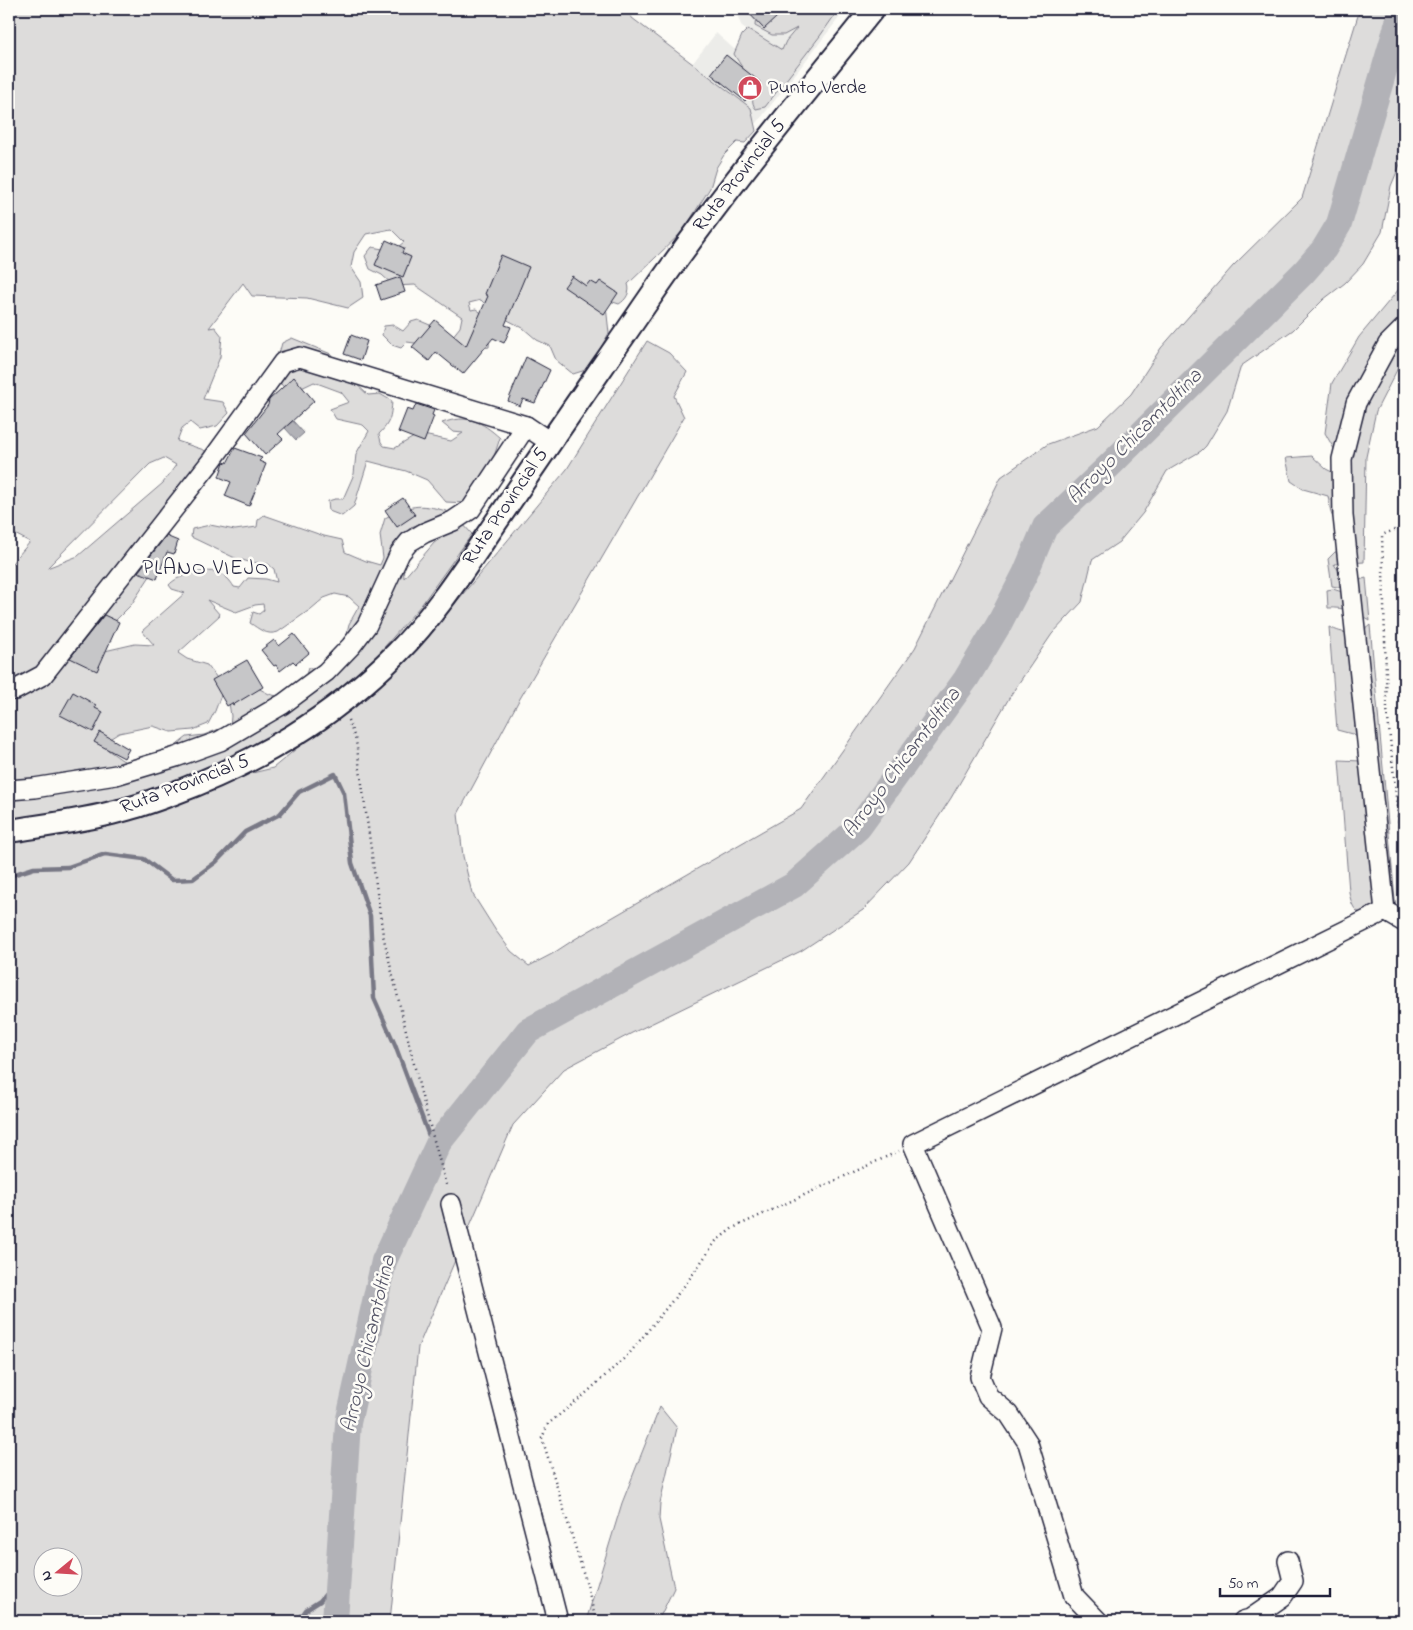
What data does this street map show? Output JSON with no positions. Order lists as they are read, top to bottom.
{
  "streets": {
    "main road": ["Ruta Provincial 5"]
  },
  "districts": ["PLANO VIEJO"],
  "water": ["Arroyo Chicamtoltina"],
  "places": {
    "shop": ["Punto Verde"]
  },
  "scale_bar": "50 m",
  "north": "left"
}
